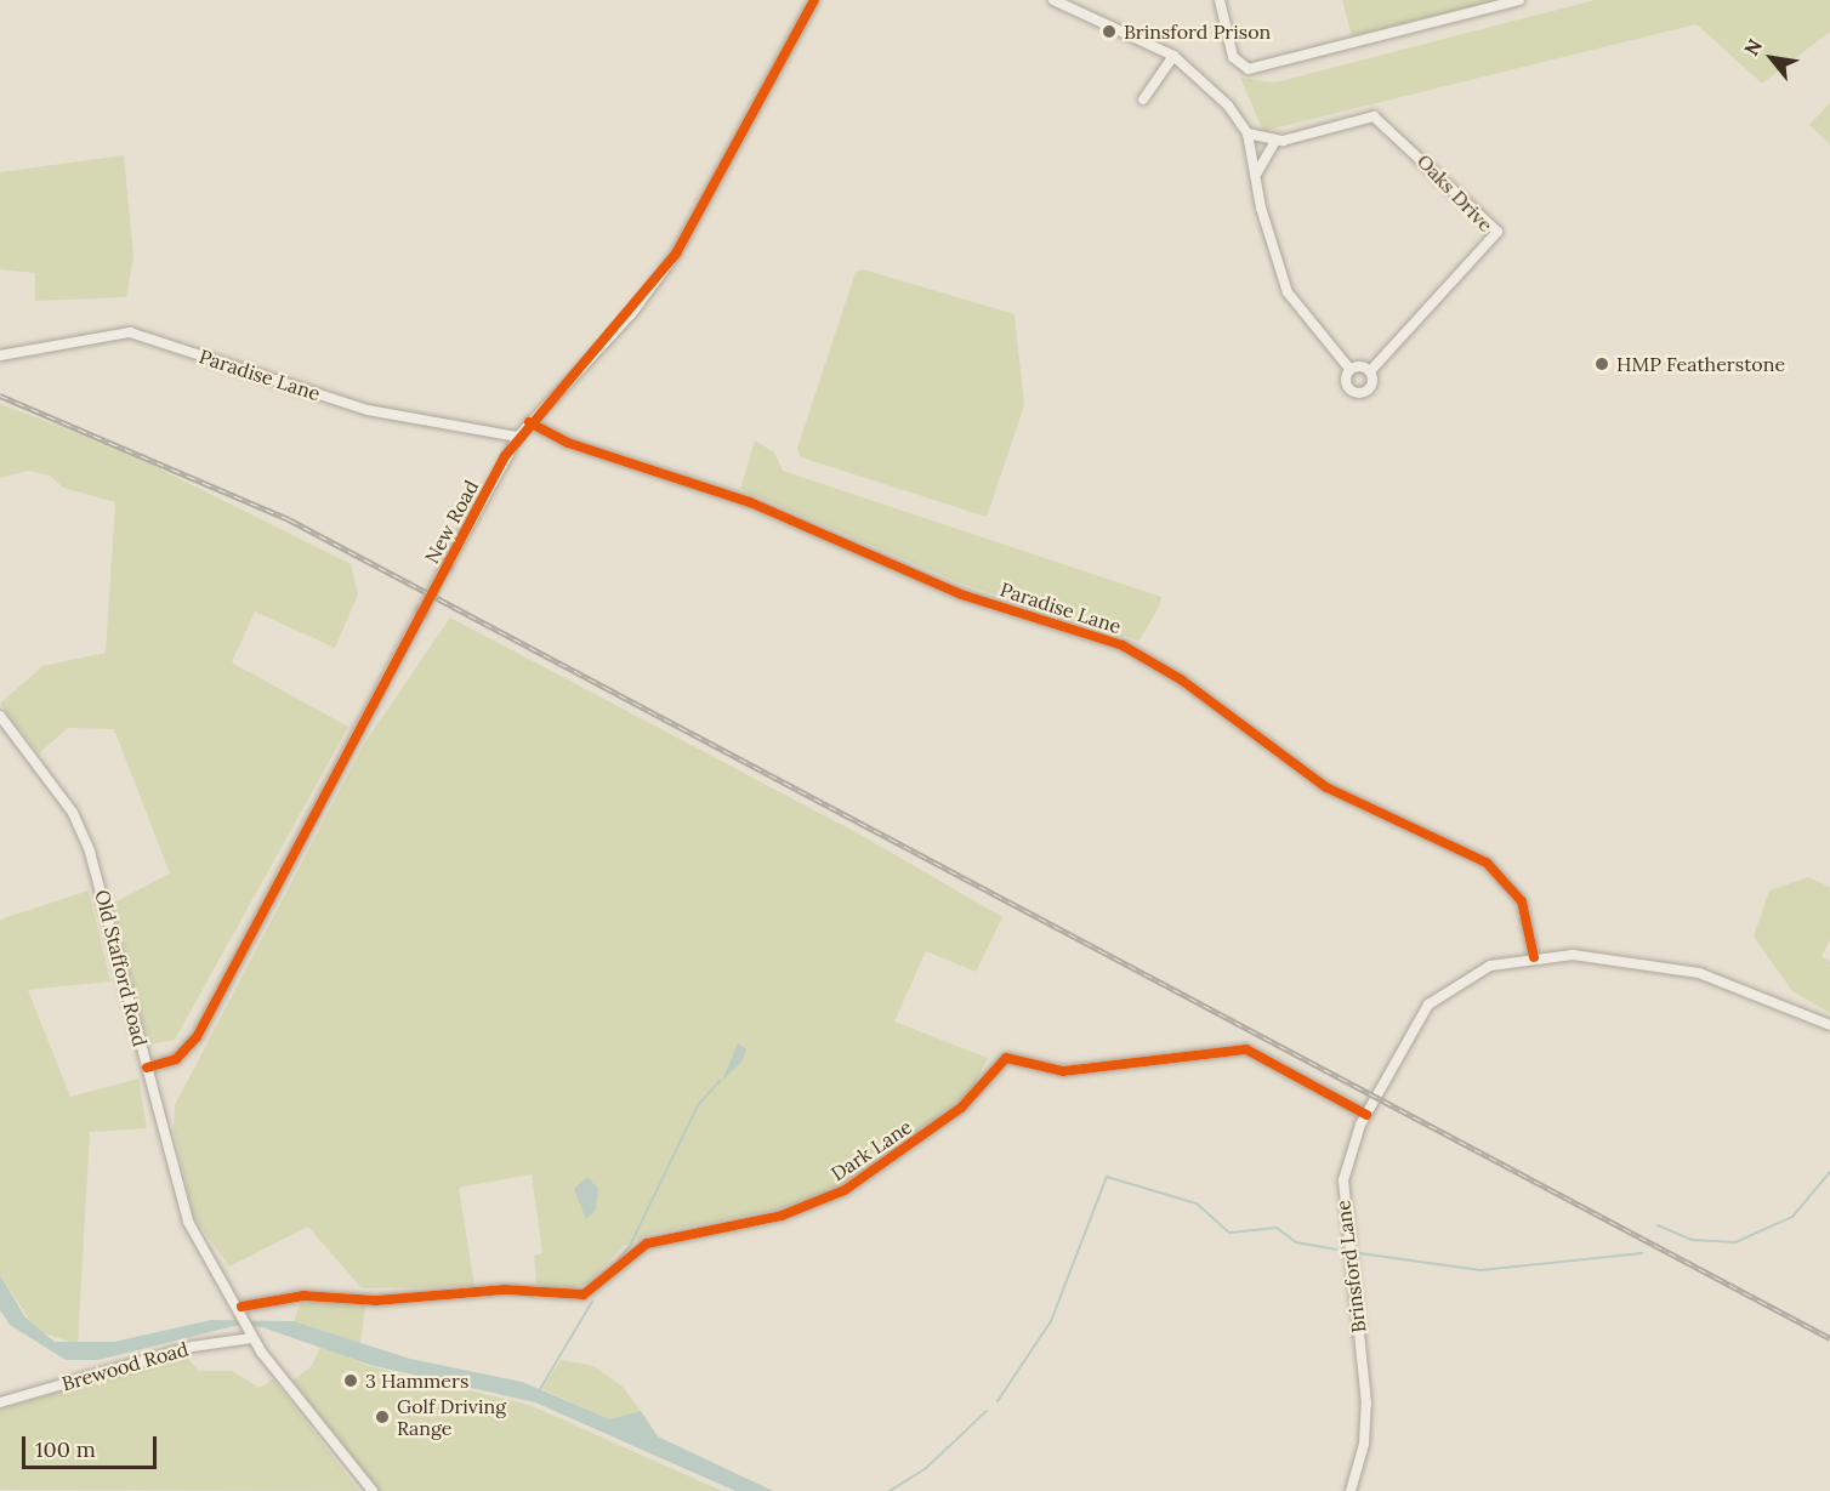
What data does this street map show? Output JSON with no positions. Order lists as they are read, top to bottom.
{
  "streets": {
    "street": [
      "Oaks Drive",
      "Paradise Lane",
      "New Road",
      "Old Stafford Road",
      "Dark Lane",
      "Brinsford Lane",
      "Brewood Road"
    ]
  },
  "crossings": [
    ["Paradise Lane", "New Road"],
    ["Paradise Lane", "Brinsford Lane"],
    ["New Road", "Old Stafford Road"],
    ["Old Stafford Road", "Dark Lane"],
    ["Old Stafford Road", "Brewood Road"],
    ["Dark Lane", "Brinsford Lane"]
  ],
  "places": [
    "Brinsford Prison",
    "HMP Featherstone",
    "3 Hammers",
    "Golf Driving Range"
  ],
  "scale_bar": "100 m",
  "north": "top left"
}
